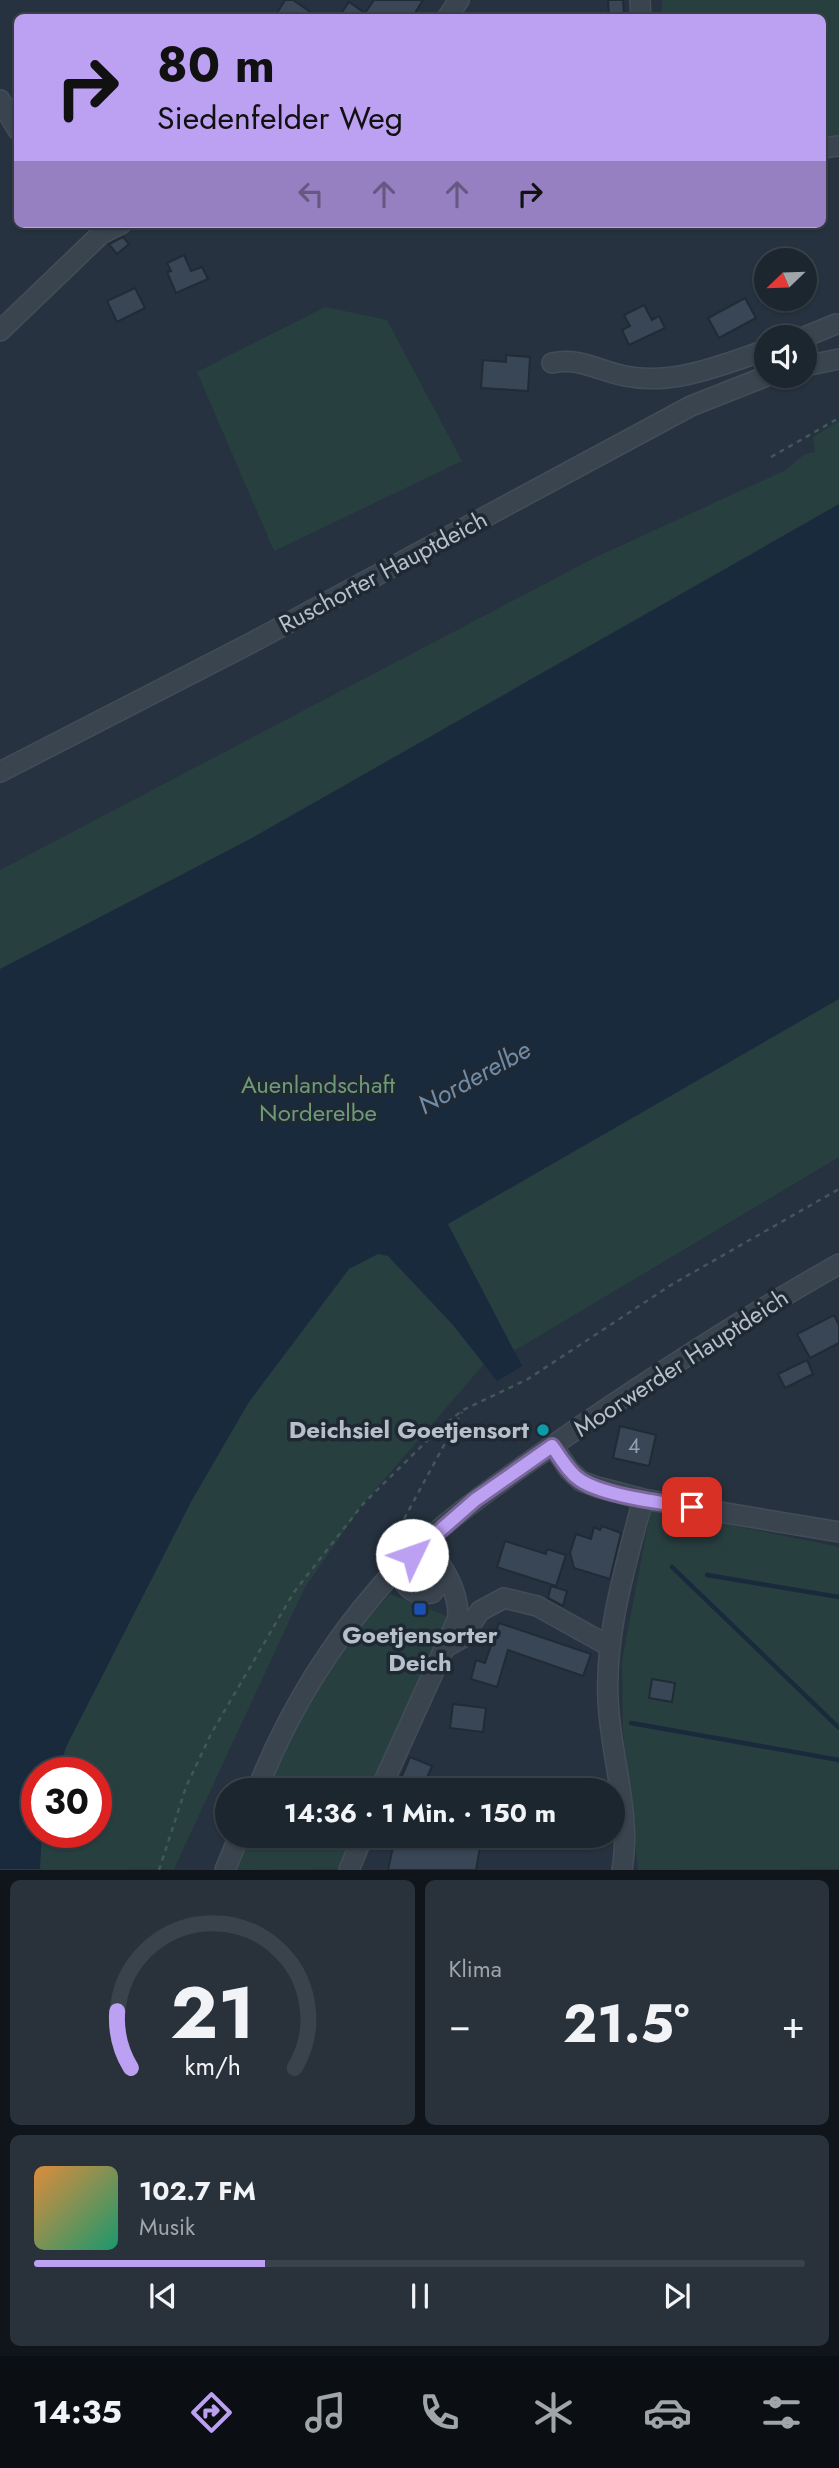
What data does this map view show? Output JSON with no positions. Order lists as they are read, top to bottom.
{
  "streets": {
    "street": ["Ruschorter Hauptdeich", "Moorwerder Hauptdeich"]
  },
  "water": ["Norderelbe"],
  "parks": ["Auenlandschaft Norderelbe"],
  "places": {
    "other": ["Deichsiel Goetjensort"],
    "transit": ["Goetjensorter Deich"]
  },
  "house_numbers": ["4"],
  "north": "bottom left",
  "page": {
    "turn": ["80 m", "Siedenfelder Weg"],
    "limit": "30",
    "trip": "14:36 · 1 Min. · 150 m",
    "tile": "Klima",
    "heat": ["−", "21.5°", "+"],
    "song": ["102.7 FM", "Musik"],
    "tabs": "14:35",
    "gauge": ["21", "km/h"]
  }
}
